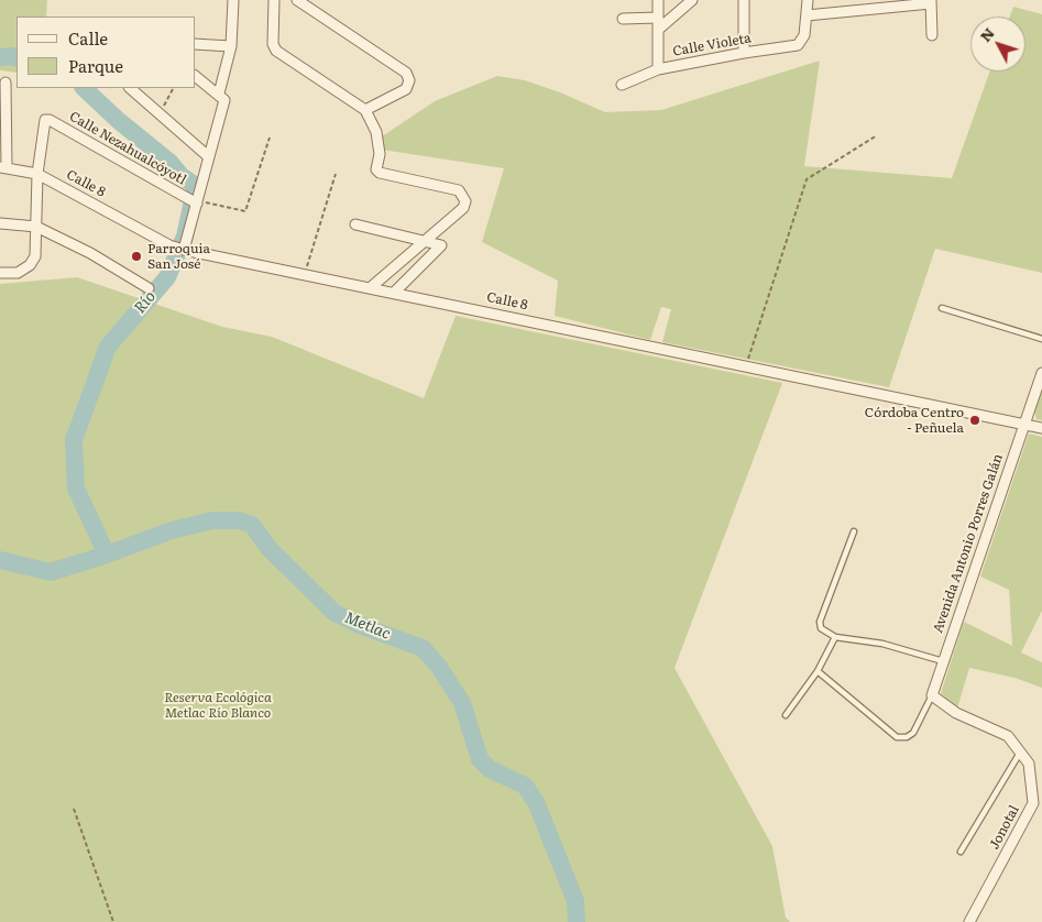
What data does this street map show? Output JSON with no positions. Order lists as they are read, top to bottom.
{
  "streets": {
    "street": [
      "Calle Violeta",
      "Calle Nezahualcóyotl",
      "Calle 8",
      "Avenida Antonio Porres Galán",
      "Jonotal"
    ]
  },
  "crossings": [
    ["Calle Nezahualcóyotl", "Calle 8"],
    ["Calle 8", "Avenida Antonio Porres Galán"],
    ["Avenida Antonio Porres Galán", "Jonotal"]
  ],
  "water": ["Río", "Metlac"],
  "parks": ["Reserva Ecológica Metlac Río Blanco"],
  "places": ["Parroquia San José", "Córdoba Centro - Peñuela"],
  "legend": ["Calle", "Parque"],
  "north": "top left"
}
